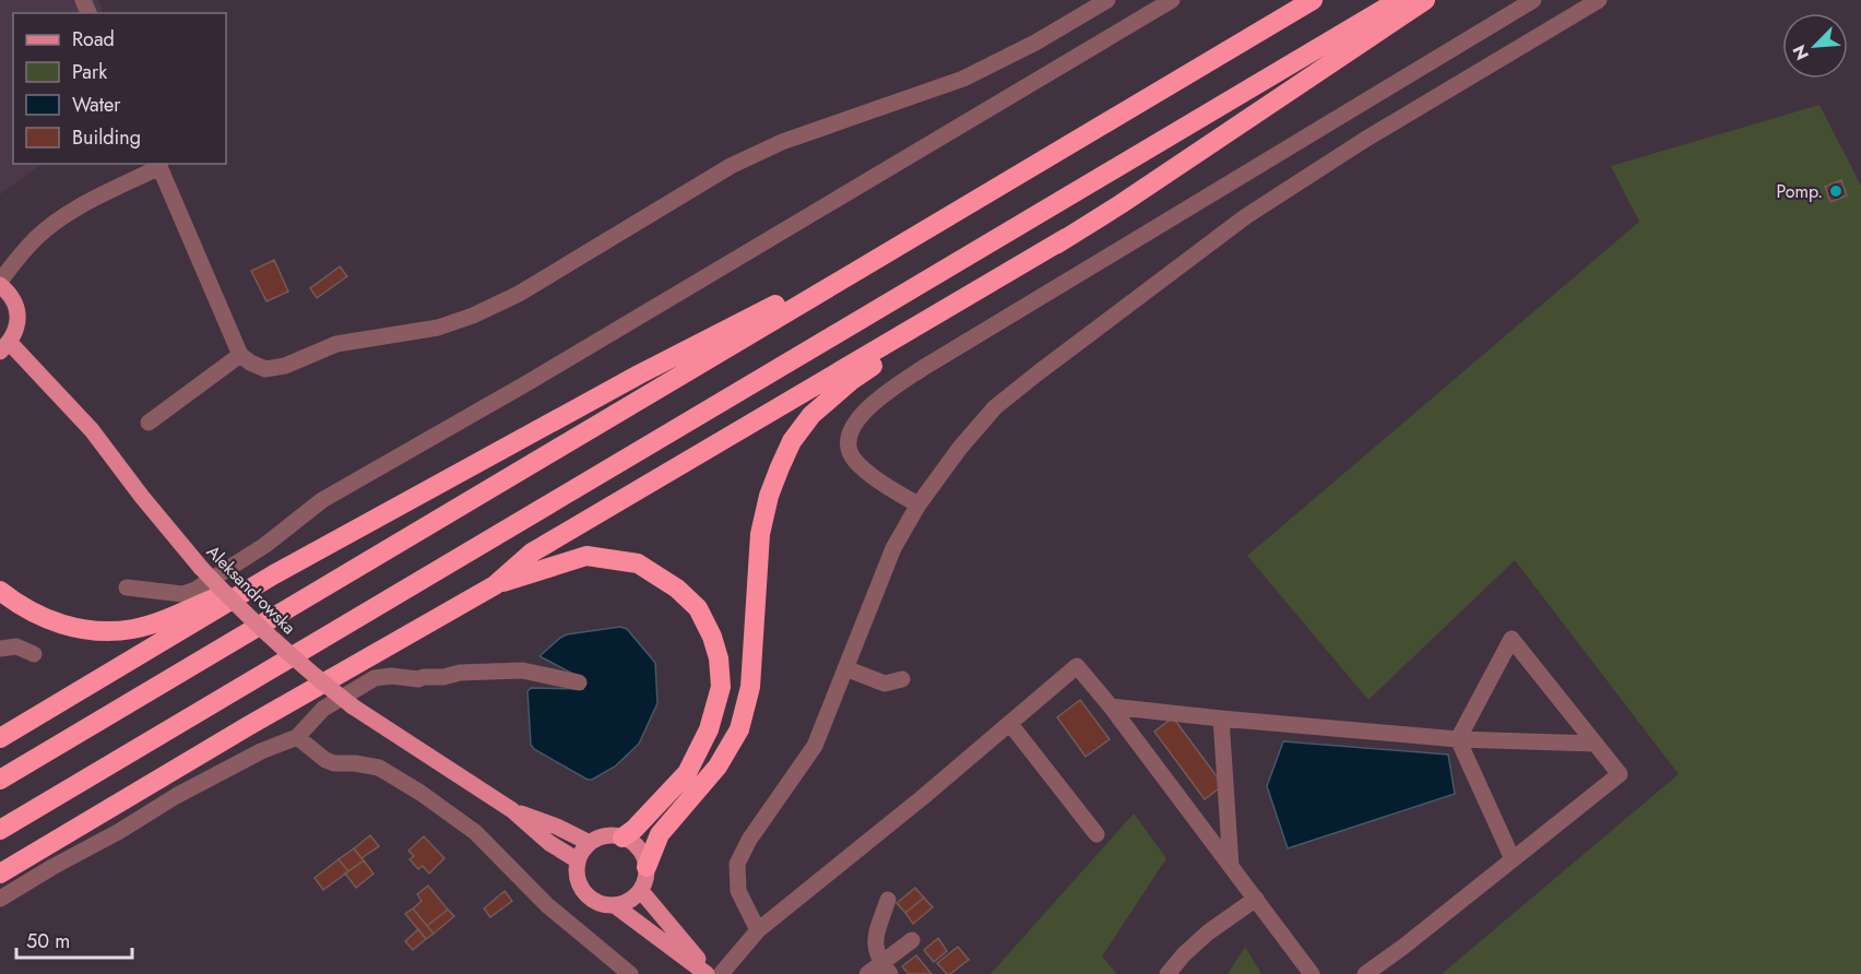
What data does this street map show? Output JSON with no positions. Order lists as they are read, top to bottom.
{
  "streets": {
    "main road": ["Aleksandrowska"]
  },
  "places": ["Pomp."],
  "legend": [
    "Road",
    "Park",
    "Water",
    "Building"
  ],
  "scale_bar": "50 m",
  "north": "bottom left"
}
